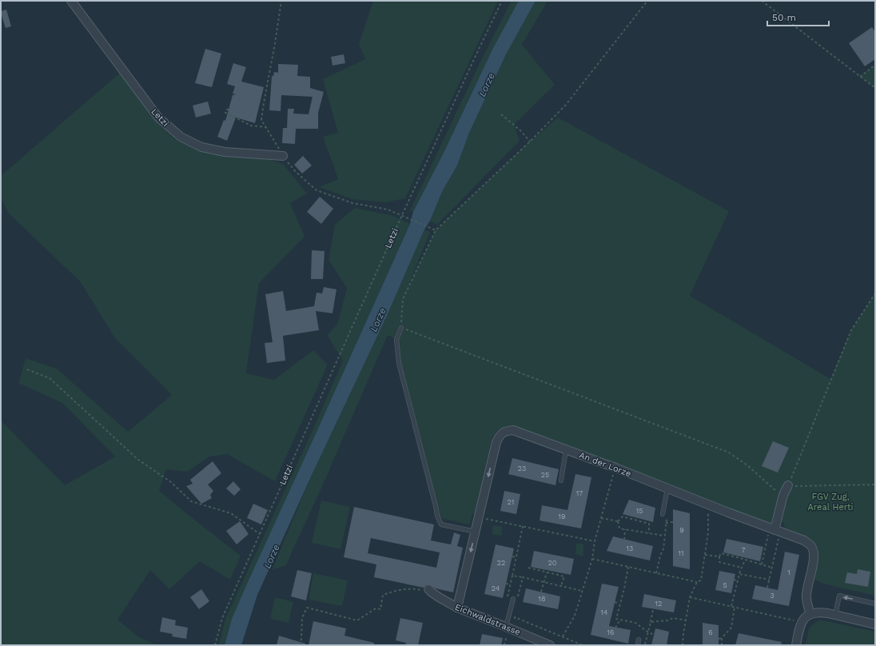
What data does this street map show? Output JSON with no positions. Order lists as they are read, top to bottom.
{
  "streets": {
    "street": ["Letzi", "An der Lorze", "Eichwaldstrasse"]
  },
  "crossings": [
    ["An der Lorze", "Eichwaldstrasse"]
  ],
  "water": ["Lorze"],
  "parks": ["FGV Zug, Areal Herti"],
  "house_numbers": [
    "23",
    "25",
    "17",
    "21",
    "15",
    "19",
    "9",
    "13",
    "7",
    "11",
    "22",
    "20",
    "1",
    "5",
    "24",
    "3",
    "18",
    "12",
    "14",
    "16",
    "6"
  ],
  "scale_bar": "50 m"
}
